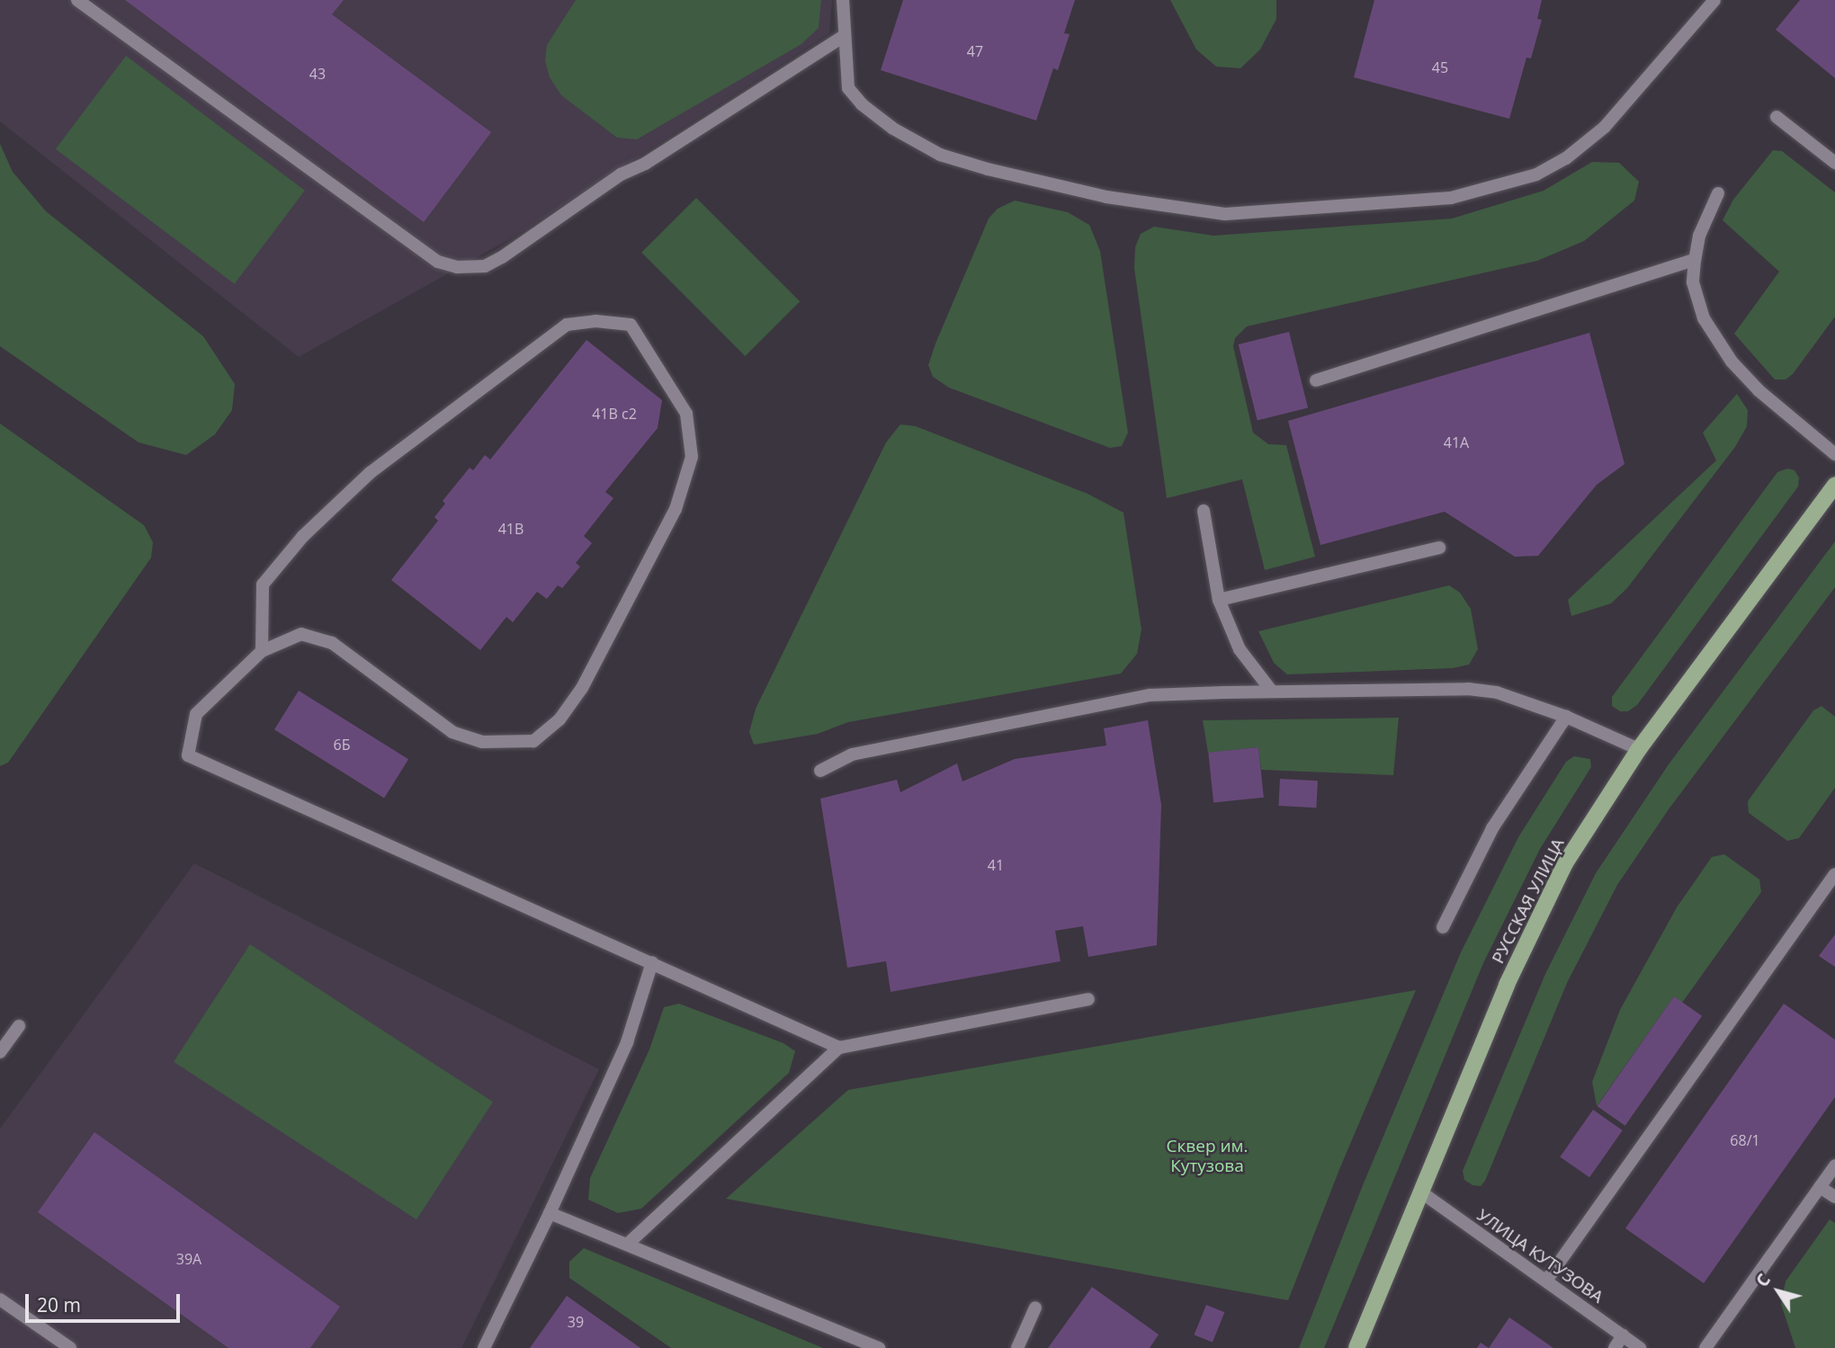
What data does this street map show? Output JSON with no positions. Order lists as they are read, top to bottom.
{
  "streets": {
    "main road": ["РУССКАЯ УЛИЦА"],
    "street": ["УЛИЦА КУТУЗОВА"]
  },
  "crossings": [
    ["РУССКАЯ УЛИЦА", "УЛИЦА КУТУЗОВА"]
  ],
  "parks": ["Cквер им. Кутузова"],
  "house_numbers": [
    "47",
    "45",
    "43",
    "41В с2",
    "41А",
    "41В",
    "6Б",
    "41",
    "68/1",
    "39А",
    "39"
  ],
  "scale_bar": "20 m",
  "north": "top left"
}
